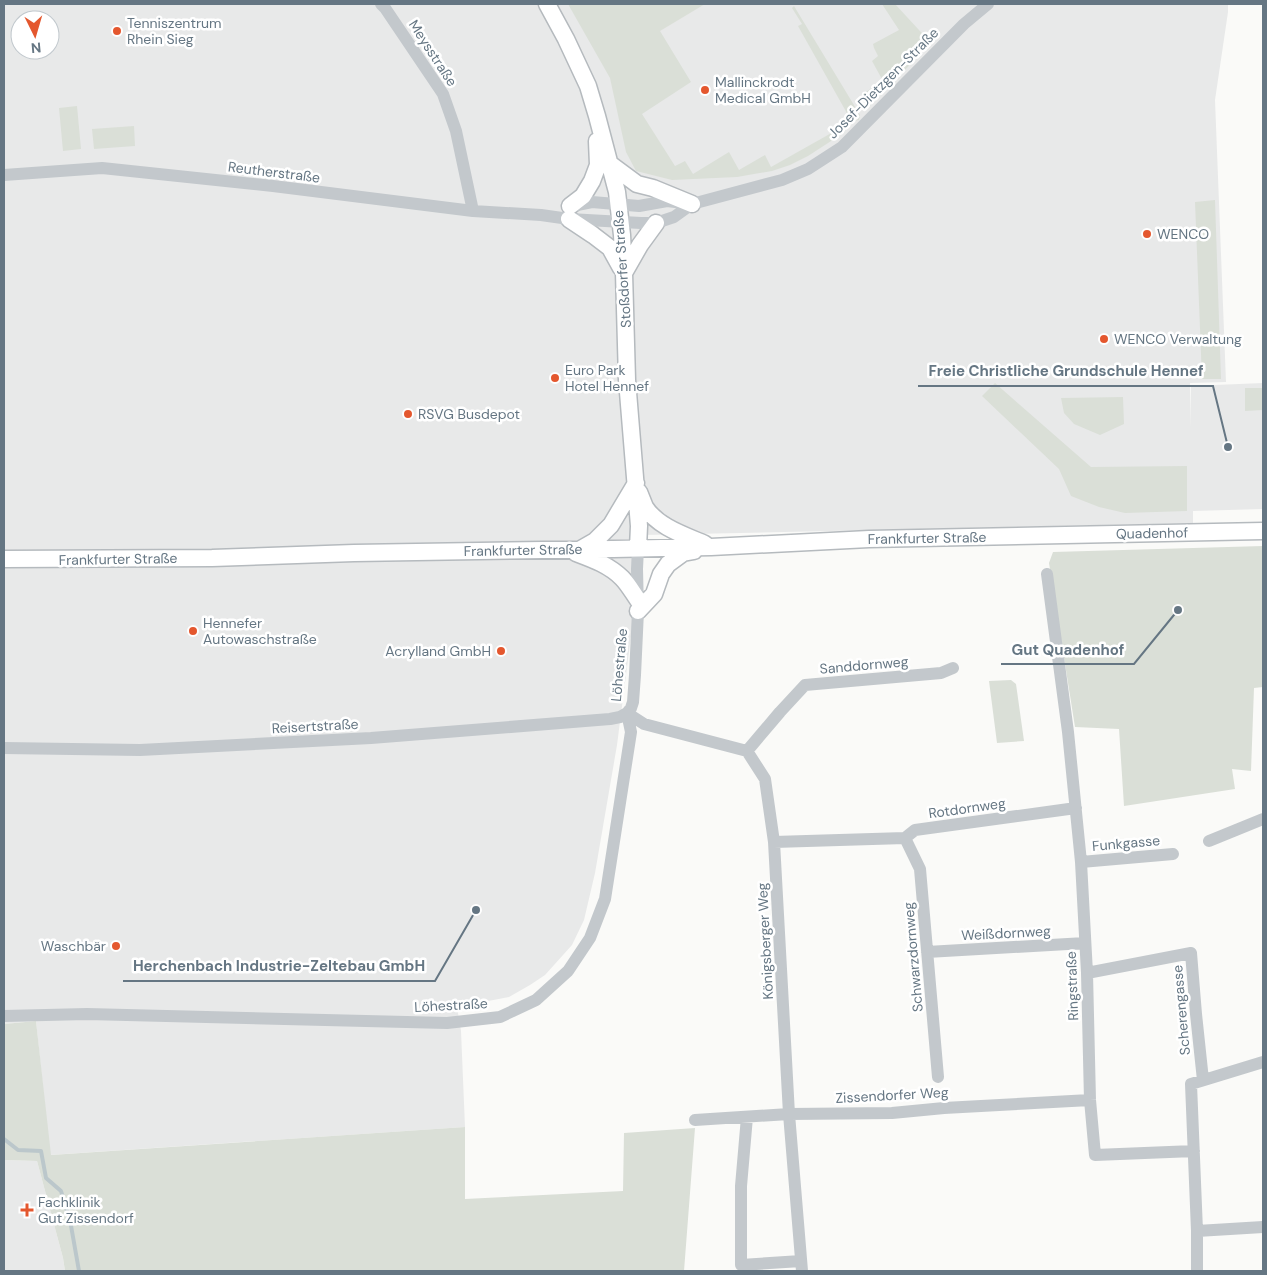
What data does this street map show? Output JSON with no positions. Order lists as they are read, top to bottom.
{
  "streets": {
    "main road": ["Stoßdorfer Straße", "Quadenhof", "Frankfurter Straße"],
    "street": [
      "Meysstraße",
      "Josef-Dietzgen-Straße",
      "Reutherstraße",
      "Löhestraße",
      "Sanddornweg",
      "Reisertstraße",
      "Rotdornweg",
      "Funkgasse",
      "Weißdornweg",
      "Königsberger Weg",
      "Schwarzdornweg",
      "Ringstraße",
      "Scherengasse",
      "Zissendorfer Weg"
    ]
  },
  "crossings": [
    ["Meysstraße", "Reutherstraße"],
    ["Josef-Dietzgen-Straße", "Reutherstraße"],
    ["Josef-Dietzgen-Straße", "Stoßdorfer Straße"],
    ["Reutherstraße", "Stoßdorfer Straße"],
    ["Stoßdorfer Straße", "Frankfurter Straße"],
    ["Stoßdorfer Straße", "Löhestraße"],
    ["Quadenhof", "Frankfurter Straße"],
    ["Frankfurter Straße", "Löhestraße"],
    ["Löhestraße", "Reisertstraße"],
    ["Sanddornweg", "Königsberger Weg"],
    ["Rotdornweg", "Königsberger Weg"],
    ["Rotdornweg", "Schwarzdornweg"],
    ["Rotdornweg", "Ringstraße"],
    ["Funkgasse", "Ringstraße"],
    ["Weißdornweg", "Schwarzdornweg"],
    ["Weißdornweg", "Ringstraße"],
    ["Königsberger Weg", "Zissendorfer Weg"],
    ["Ringstraße", "Scherengasse"],
    ["Ringstraße", "Zissendorfer Weg"]
  ],
  "places": {
    "other": [
      "Tenniszentrum Rhein Sieg",
      "Mallinckrodt Medical GmbH",
      "WENCO",
      "WENCO Verwaltung",
      "Euro Park Hotel Hennef",
      "RSVG Busdepot",
      "Freie Christliche Grundschule Hennef",
      "Gut Quadenhof",
      "Hennefer Autowaschstraße",
      "Acrylland GmbH",
      "Herchenbach Industrie-Zeltebau GmbH",
      "Waschbär"
    ],
    "health": ["Fachklinik Gut Zissendorf"]
  },
  "north": "bottom"
}
